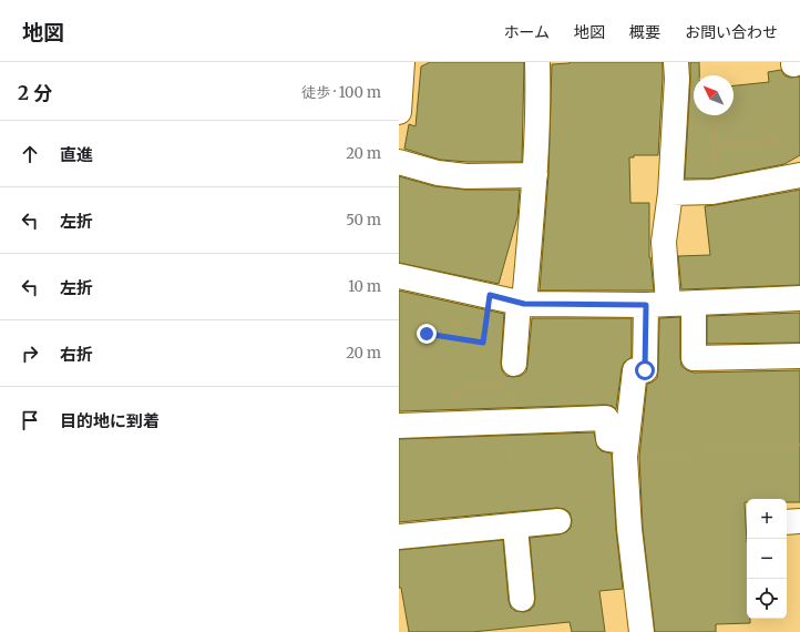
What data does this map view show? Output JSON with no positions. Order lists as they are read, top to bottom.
{
  "north": "top left",
  "page": {
    "header": "地図",
    "nav": [
      "ホーム",
      "地図",
      "概要",
      "お問い合わせ"
    ],
    "heading": ["2 分", "徒歩 · 100 m"],
    "list": [
      ["直進", "20 m"],
      ["左折", "50 m"],
      ["左折", "10 m"],
      ["右折", "20 m"],
      "目的地に到着"
    ],
    "map_buttons": ["+", "−"]
  }
}
